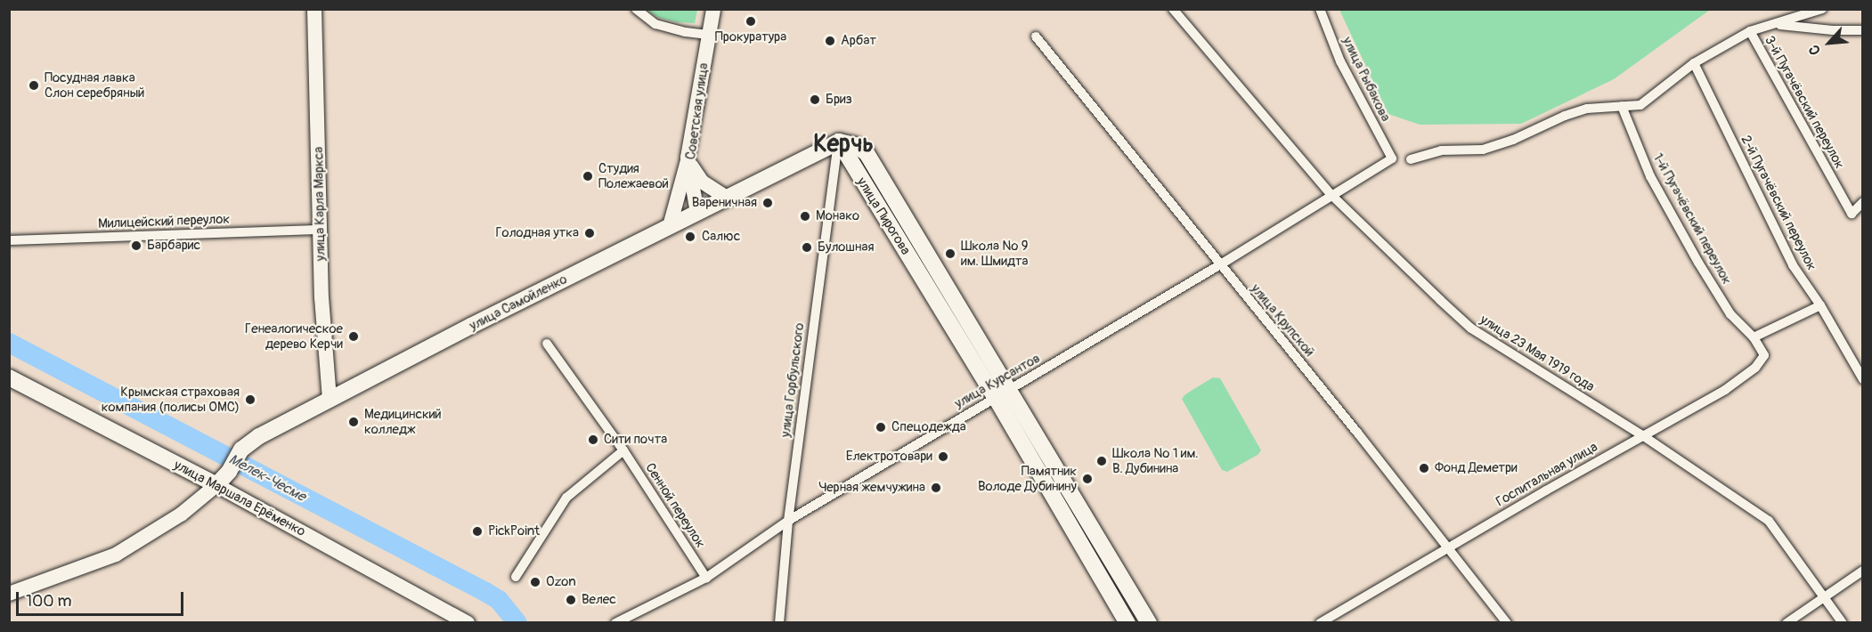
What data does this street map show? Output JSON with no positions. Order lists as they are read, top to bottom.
{
  "streets": {
    "main road": [
      "Советская улица",
      "улица Карла Маркса",
      "улица Пирогова",
      "улица Самойленко",
      "улица Маршала Ерёменко"
    ],
    "street": [
      "улица Рыбакова",
      "3-й Пугачёвский переулок",
      "2-й Пугачёвский переулок",
      "1-й Пугачёвский переулок",
      "Милицейский переулок",
      "улица Крупской",
      "улица 23 Мая 1919 года",
      "улица Горбульского",
      "улица Курсантов",
      "Госпитальная улица",
      "Сенной переулок"
    ]
  },
  "crossings": [
    ["улица Рыбакова", "улица Курсантов"],
    ["Советская улица", "улица Самойленко"],
    ["улица Карла Маркса", "Милицейский переулок"],
    ["улица Карла Маркса", "улица Самойленко"],
    ["улица Пирогова", "улица Самойленко"],
    ["улица Пирогова", "улица Горбульского"],
    ["улица Пирогова", "улица Курсантов"],
    ["1-й Пугачёвский переулок", "Госпитальная улица"],
    ["улица Самойленко", "улица Горбульского"],
    ["улица Самойленко", "улица Маршала Ерёменко"],
    ["улица Крупской", "улица Курсантов"],
    ["улица Крупской", "Госпитальная улица"],
    ["улица 23 Мая 1919 года", "улица Курсантов"],
    ["улица 23 Мая 1919 года", "Госпитальная улица"],
    ["улица Горбульского", "улица Курсантов"],
    ["улица Курсантов", "Сенной переулок"]
  ],
  "districts": ["Керчь"],
  "water": ["Мелек-Чесме"],
  "places": [
    "Прокуратура",
    "Арбат",
    "Посудная лавка Слон серебряный",
    "Бриз",
    "Студия Полежаевой",
    "Вареничная",
    "Монако",
    "Голодная утка",
    "Салюс",
    "Барбарис",
    "Булошная",
    "Школа № 9 им. Шмидта",
    "Генеалогическое дерево Керчи",
    "Крымская страховая компания (полисы ОМС)",
    "Медицинский колледж",
    "Спецодежда",
    "Сити почта",
    "Електротовари",
    "Школа № 1 им. В. Дубинина",
    "Фонд Деметри",
    "Памятник Володе Дубинину",
    "Черная жемчужина",
    "PickPoint",
    "Ozon",
    "Велес"
  ],
  "scale_bar": "100 m",
  "north": "bottom left"
}
